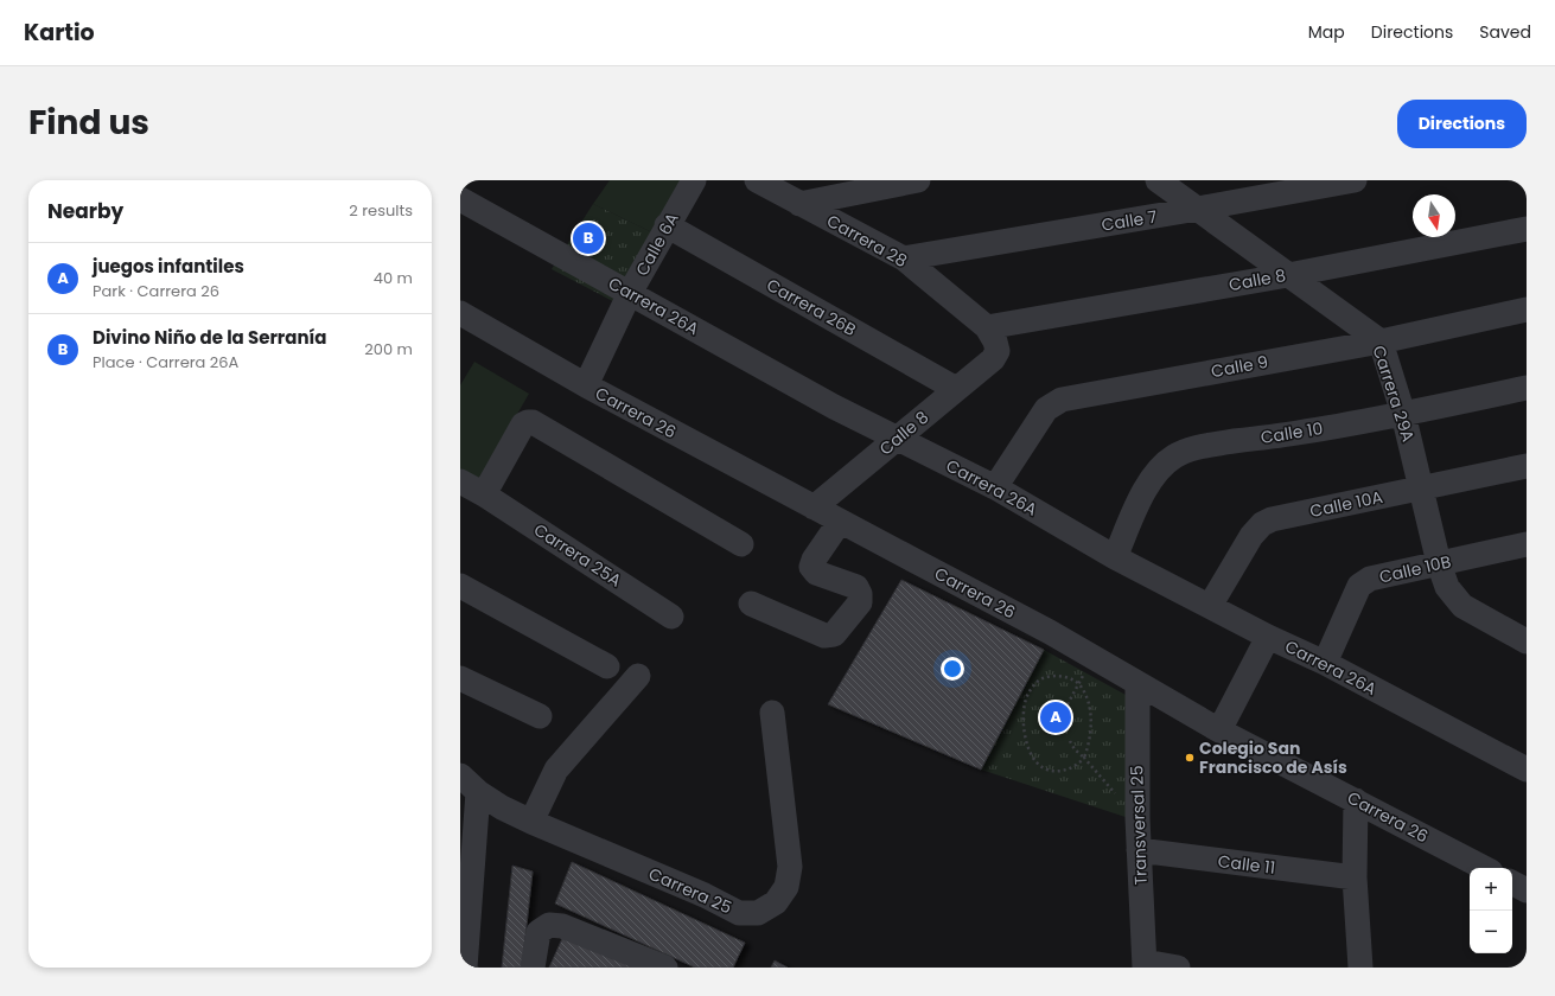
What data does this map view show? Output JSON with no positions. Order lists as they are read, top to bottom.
{
  "streets": {
    "street": [
      "Calle 7",
      "Carrera 28",
      "Calle 6A",
      "Calle 8",
      "Carrera 26A",
      "Carrera 26B",
      "Calle 9",
      "Carrera 29A",
      "Carrera 26",
      "Calle 10",
      "Calle 10A",
      "Carrera 25A",
      "Calle 10B",
      "Transversal 25",
      "Calle 11",
      "Carrera 25"
    ]
  },
  "crossings": [
    ["Calle 7", "Carrera 28"],
    ["Calle 7", "Carrera 29A"],
    ["Carrera 28", "Calle 8"],
    ["Calle 6A", "Carrera 26A"],
    ["Calle 6A", "Carrera 26B"],
    ["Calle 6A", "Carrera 26"],
    ["Calle 8", "Carrera 26A"],
    ["Calle 8", "Carrera 26B"],
    ["Calle 8", "Carrera 29A"],
    ["Calle 8", "Carrera 26"],
    ["Carrera 26A", "Calle 9"],
    ["Carrera 26A", "Calle 10"],
    ["Carrera 26A", "Calle 10A"],
    ["Carrera 26A", "Calle 10B"],
    ["Calle 9", "Carrera 29A"],
    ["Carrera 29A", "Calle 10"],
    ["Carrera 29A", "Calle 10A"],
    ["Carrera 29A", "Calle 10B"],
    ["Carrera 26", "Transversal 25"],
    ["Transversal 25", "Calle 11"]
  ],
  "places": ["Colegio San Francisco de Asís"],
  "north": "bottom",
  "page": {
    "header": "Kartio",
    "nav": ["Map", "Directions", "Saved"],
    "title": "Find us",
    "buttons": "Directions",
    "heading": ["Nearby", "2 results"],
    "pins": ["B", "A"],
    "list": [
      {
        "mark": "A",
        "name": "juegos infantiles",
        "note": "Park · Carrera 26",
        "value": "40 m"
      },
      {
        "mark": "B",
        "name": "Divino Niño de la Serranía",
        "note": "Place · Carrera 26A",
        "value": "200 m"
      }
    ],
    "map_buttons": ["+", "−"]
  }
}
